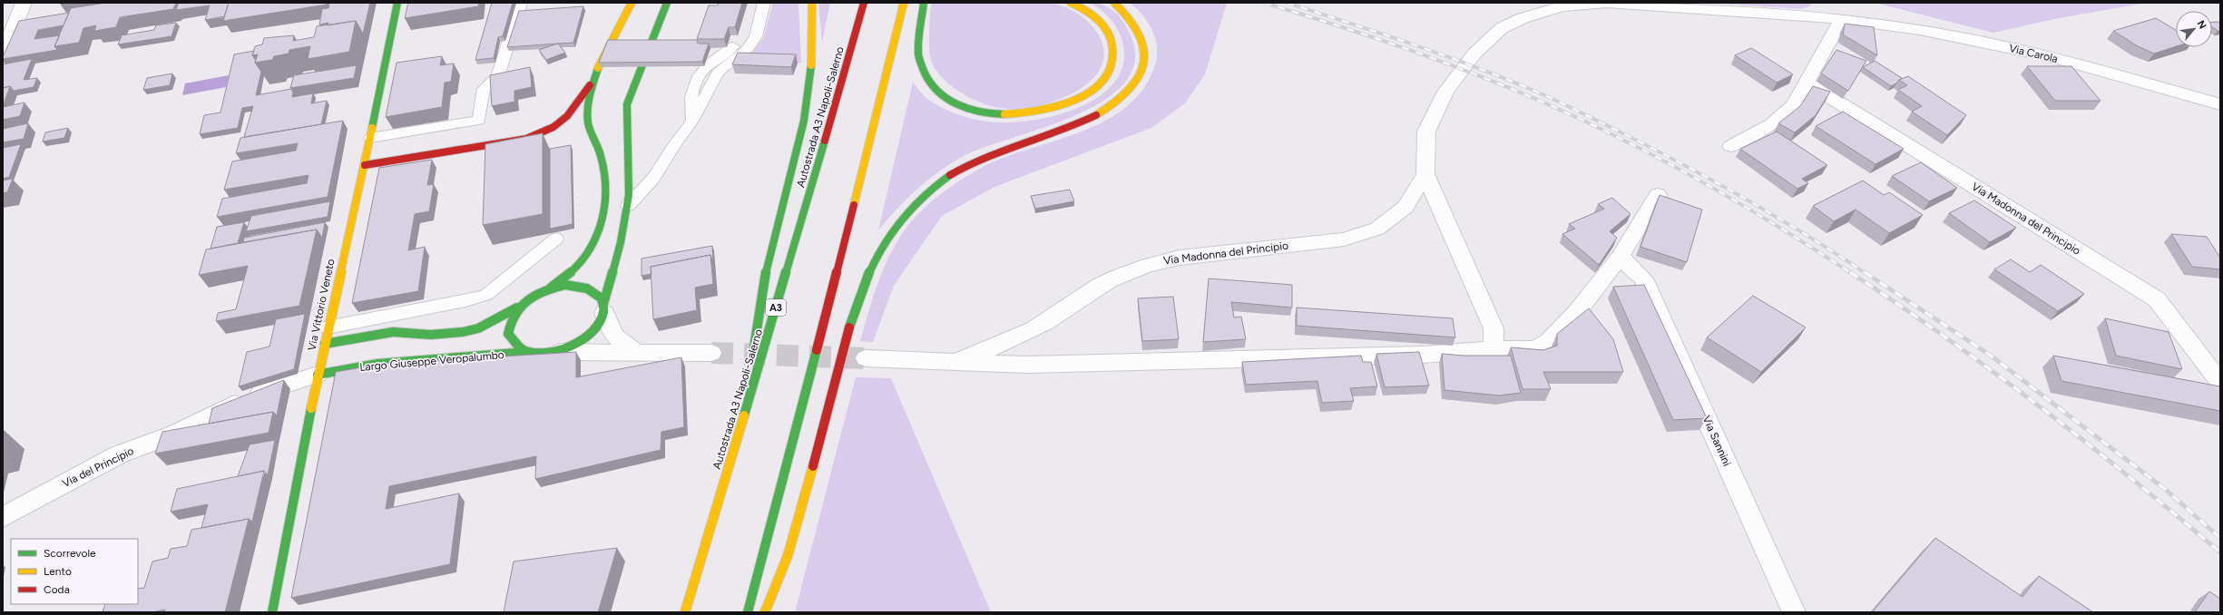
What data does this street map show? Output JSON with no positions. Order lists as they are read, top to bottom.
{
  "streets": {
    "main road": [
      "Autostrada A3 Napoli-Salerno",
      "Via Vittorio Veneto",
      "A3",
      "Largo Giuseppe Veropalumbo"
    ],
    "street": [
      "Via Carola",
      "Via Madonna del Principio",
      "Via Sannini",
      "Via del Principio"
    ]
  },
  "crossings": [
    ["Via Vittorio Veneto", "Largo Giuseppe Veropalumbo"],
    ["Via Vittorio Veneto", "Via del Principio"],
    ["Largo Giuseppe Veropalumbo", "Via del Principio"]
  ],
  "legend": ["Scorrevole", "Lento", "Coda"],
  "north": "top right"
}
